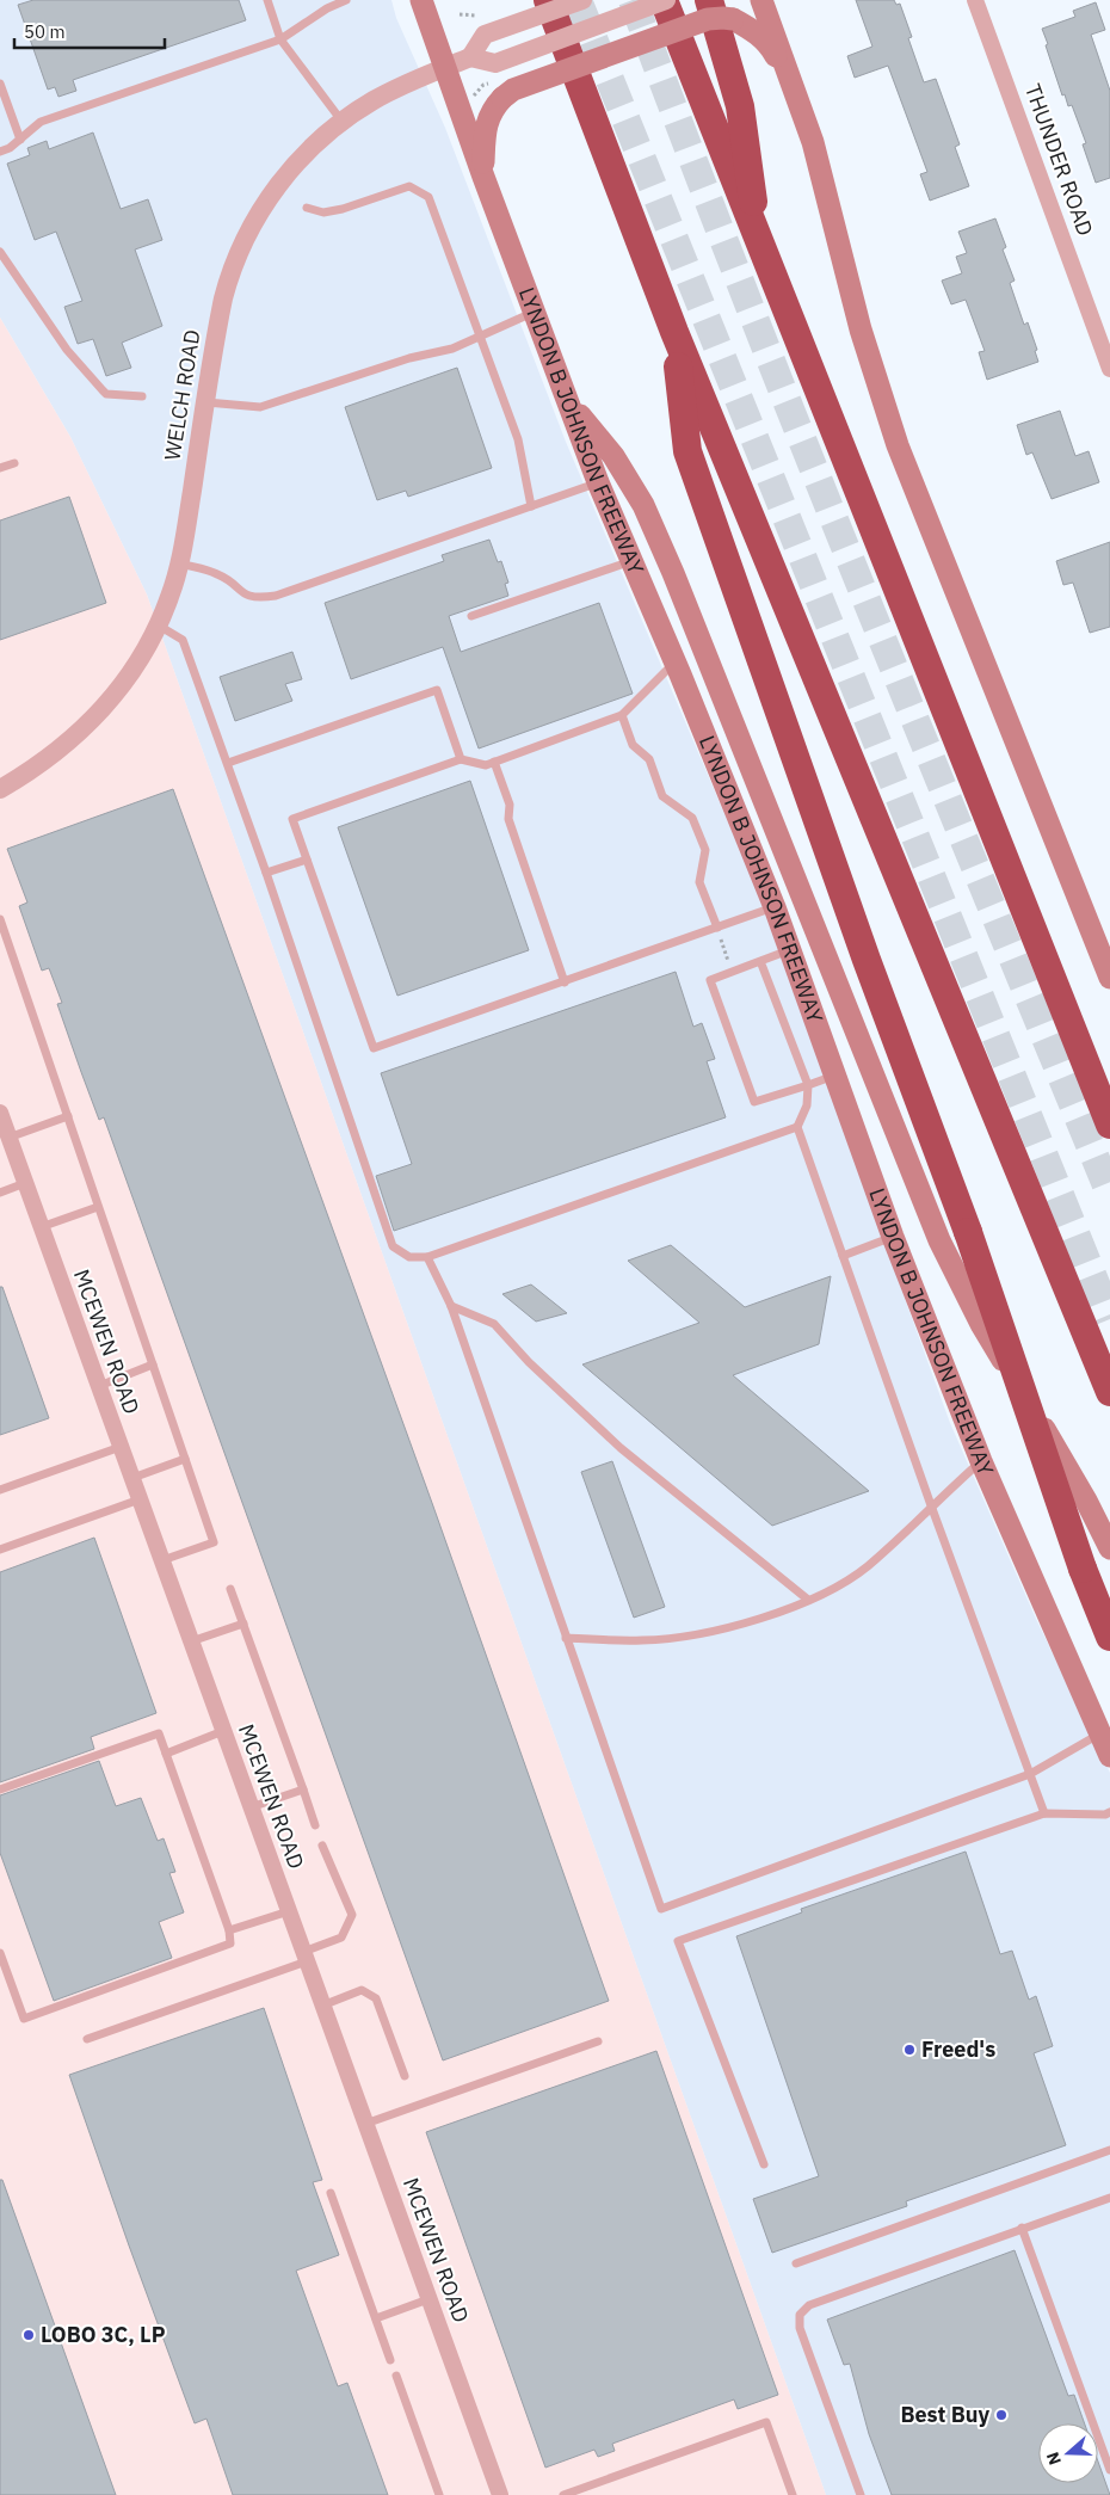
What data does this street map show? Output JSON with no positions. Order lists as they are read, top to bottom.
{
  "streets": {
    "main road": ["LYNDON B JOHNSON FREEWAY"],
    "street": ["THUNDER ROAD", "WELCH ROAD", "MCEWEN ROAD"]
  },
  "crossings": [
    ["WELCH ROAD", "LYNDON B JOHNSON FREEWAY"]
  ],
  "places": ["Freed's", "LOBO 3C, LP", "Best Buy"],
  "scale_bar": "50 m",
  "north": "left"
}
